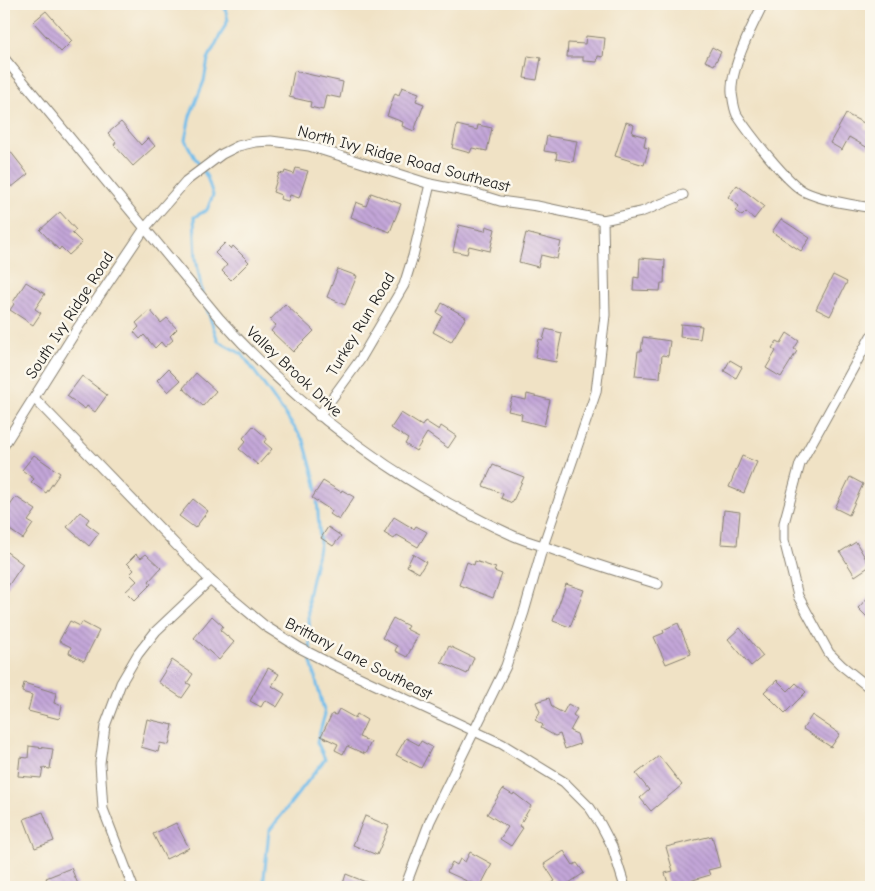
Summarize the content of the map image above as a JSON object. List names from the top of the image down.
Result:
{
  "streets": {
    "street": [
      "North Ivy Ridge Road Southeast",
      "South Ivy Ridge Road",
      "Turkey Run Road",
      "Valley Brook Drive",
      "Brittany Lane Southeast"
    ]
  },
  "crossings": [
    ["North Ivy Ridge Road Southeast", "South Ivy Ridge Road"],
    ["North Ivy Ridge Road Southeast", "Turkey Run Road"],
    ["North Ivy Ridge Road Southeast", "Valley Brook Drive"],
    ["South Ivy Ridge Road", "Valley Brook Drive"],
    ["South Ivy Ridge Road", "Brittany Lane Southeast"],
    ["Turkey Run Road", "Valley Brook Drive"]
  ]
}
